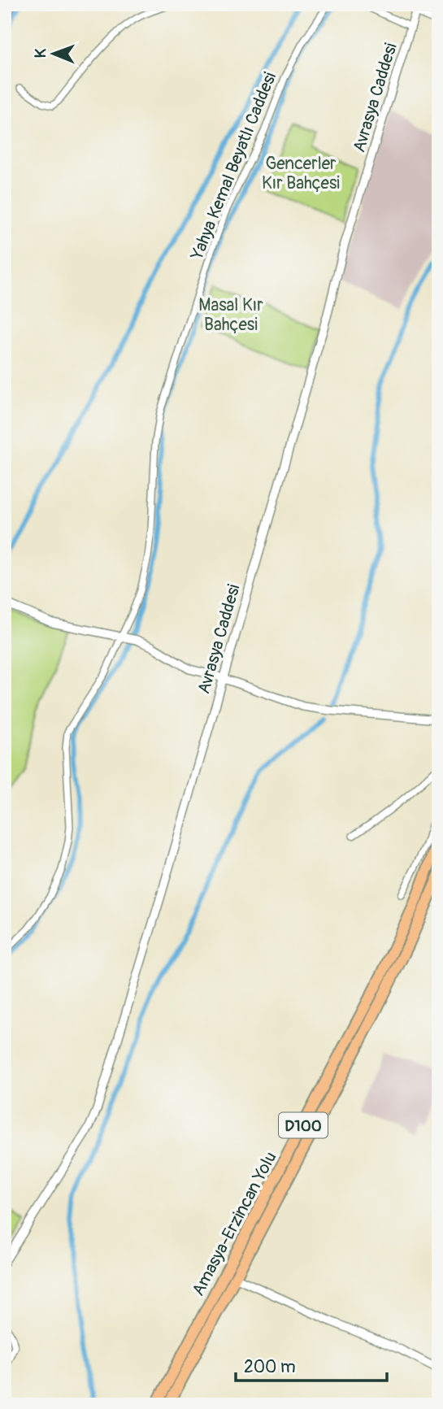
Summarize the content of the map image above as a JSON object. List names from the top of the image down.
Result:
{
  "streets": {
    "highway": ["D100", "Amasya-Erzincan Yolu"],
    "street": ["Avrasya Caddesi", "Yahya Kemal Beyatlı Caddesi"]
  },
  "parks": ["Gencerler Kır Bahçesi", "Masal Kır Bahçesi"],
  "scale_bar": "200 m",
  "north": "left"
}
